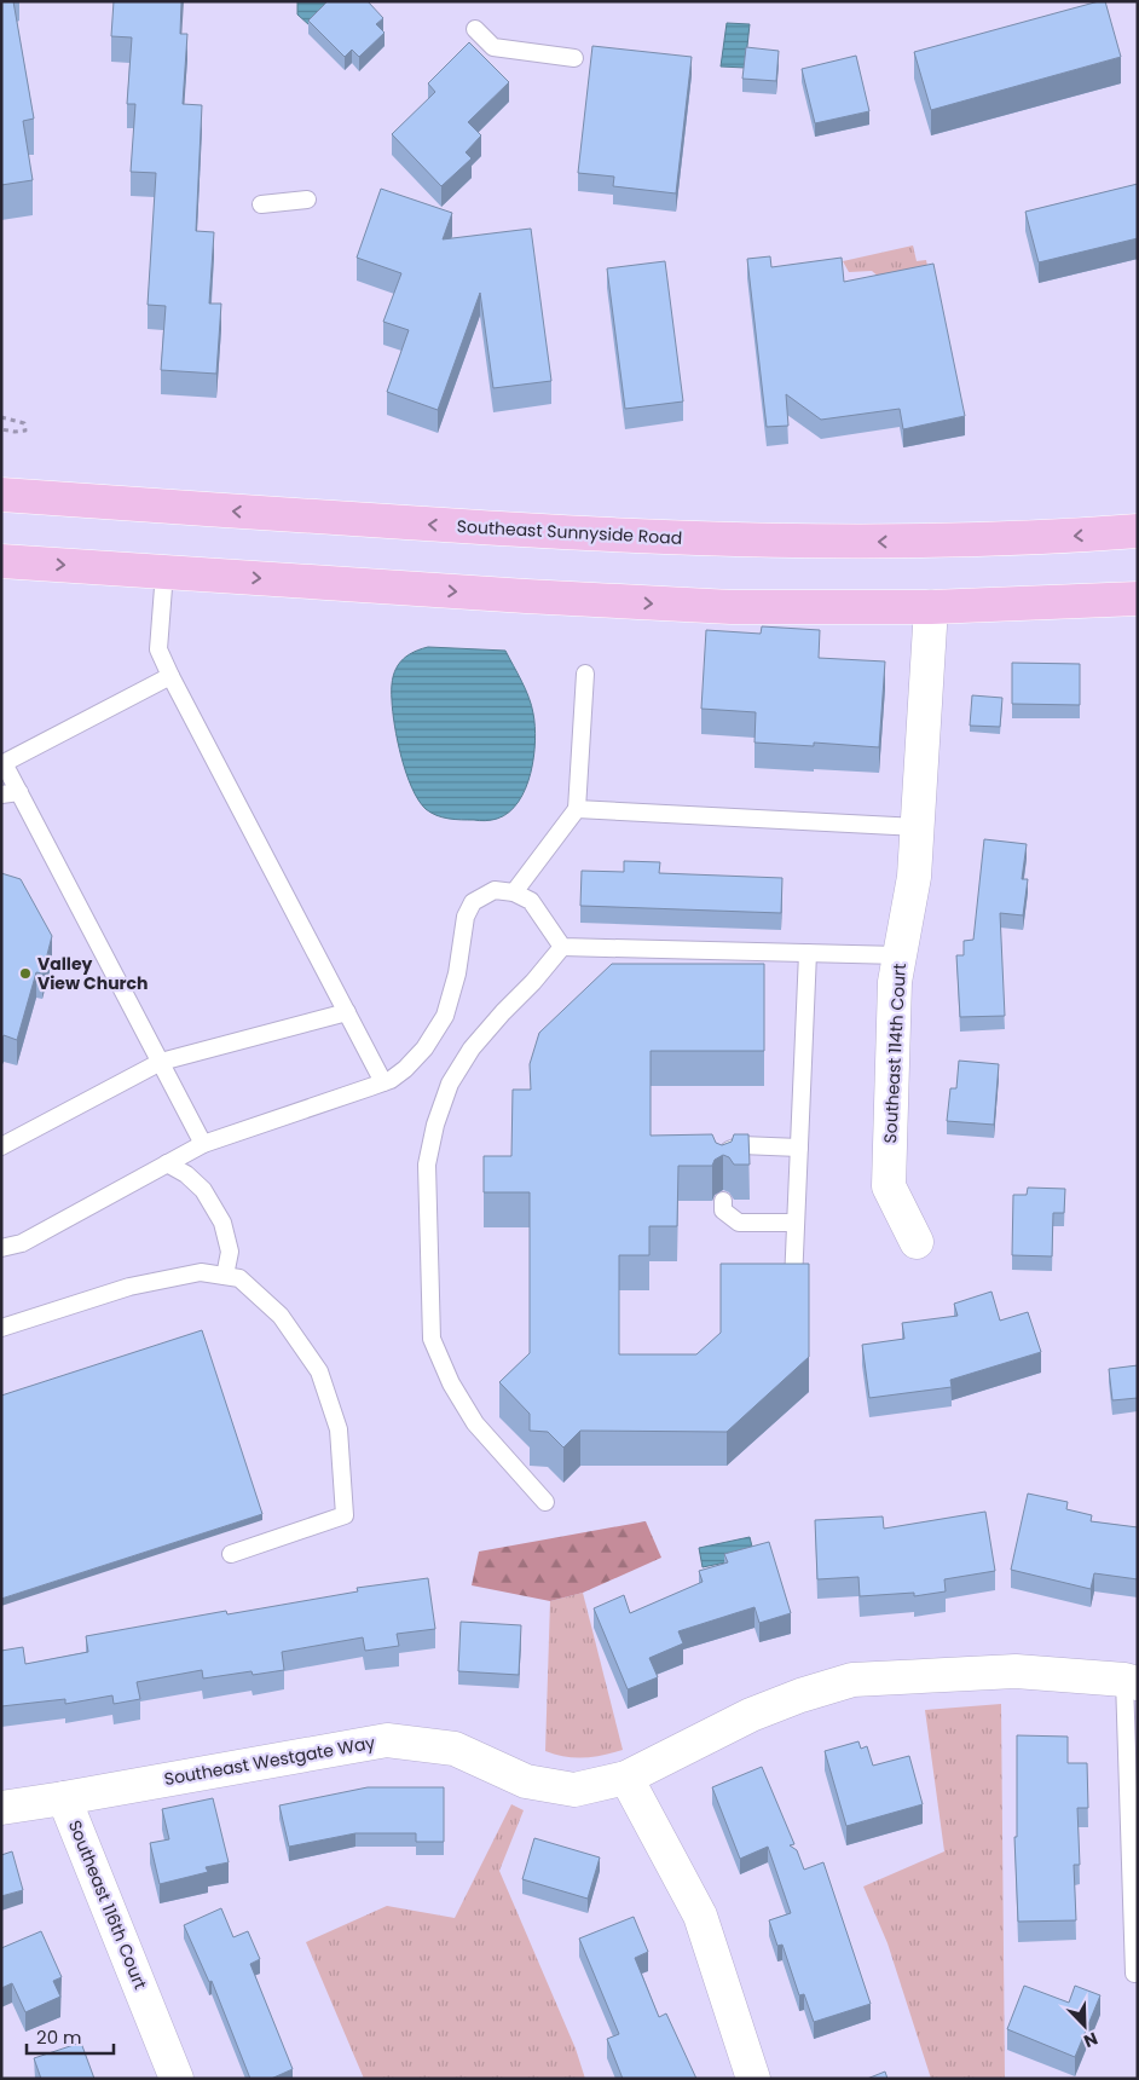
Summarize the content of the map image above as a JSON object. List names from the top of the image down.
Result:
{
  "streets": {
    "main road": ["Southeast Sunnyside Road"],
    "street": ["Southeast 114th Court", "Southeast Westgate Way", "Southeast 116th Court"]
  },
  "crossings": [
    ["Southeast Westgate Way", "Southeast 116th Court"]
  ],
  "places": ["Valley View Church"],
  "scale_bar": "20 m",
  "north": "bottom right"
}
